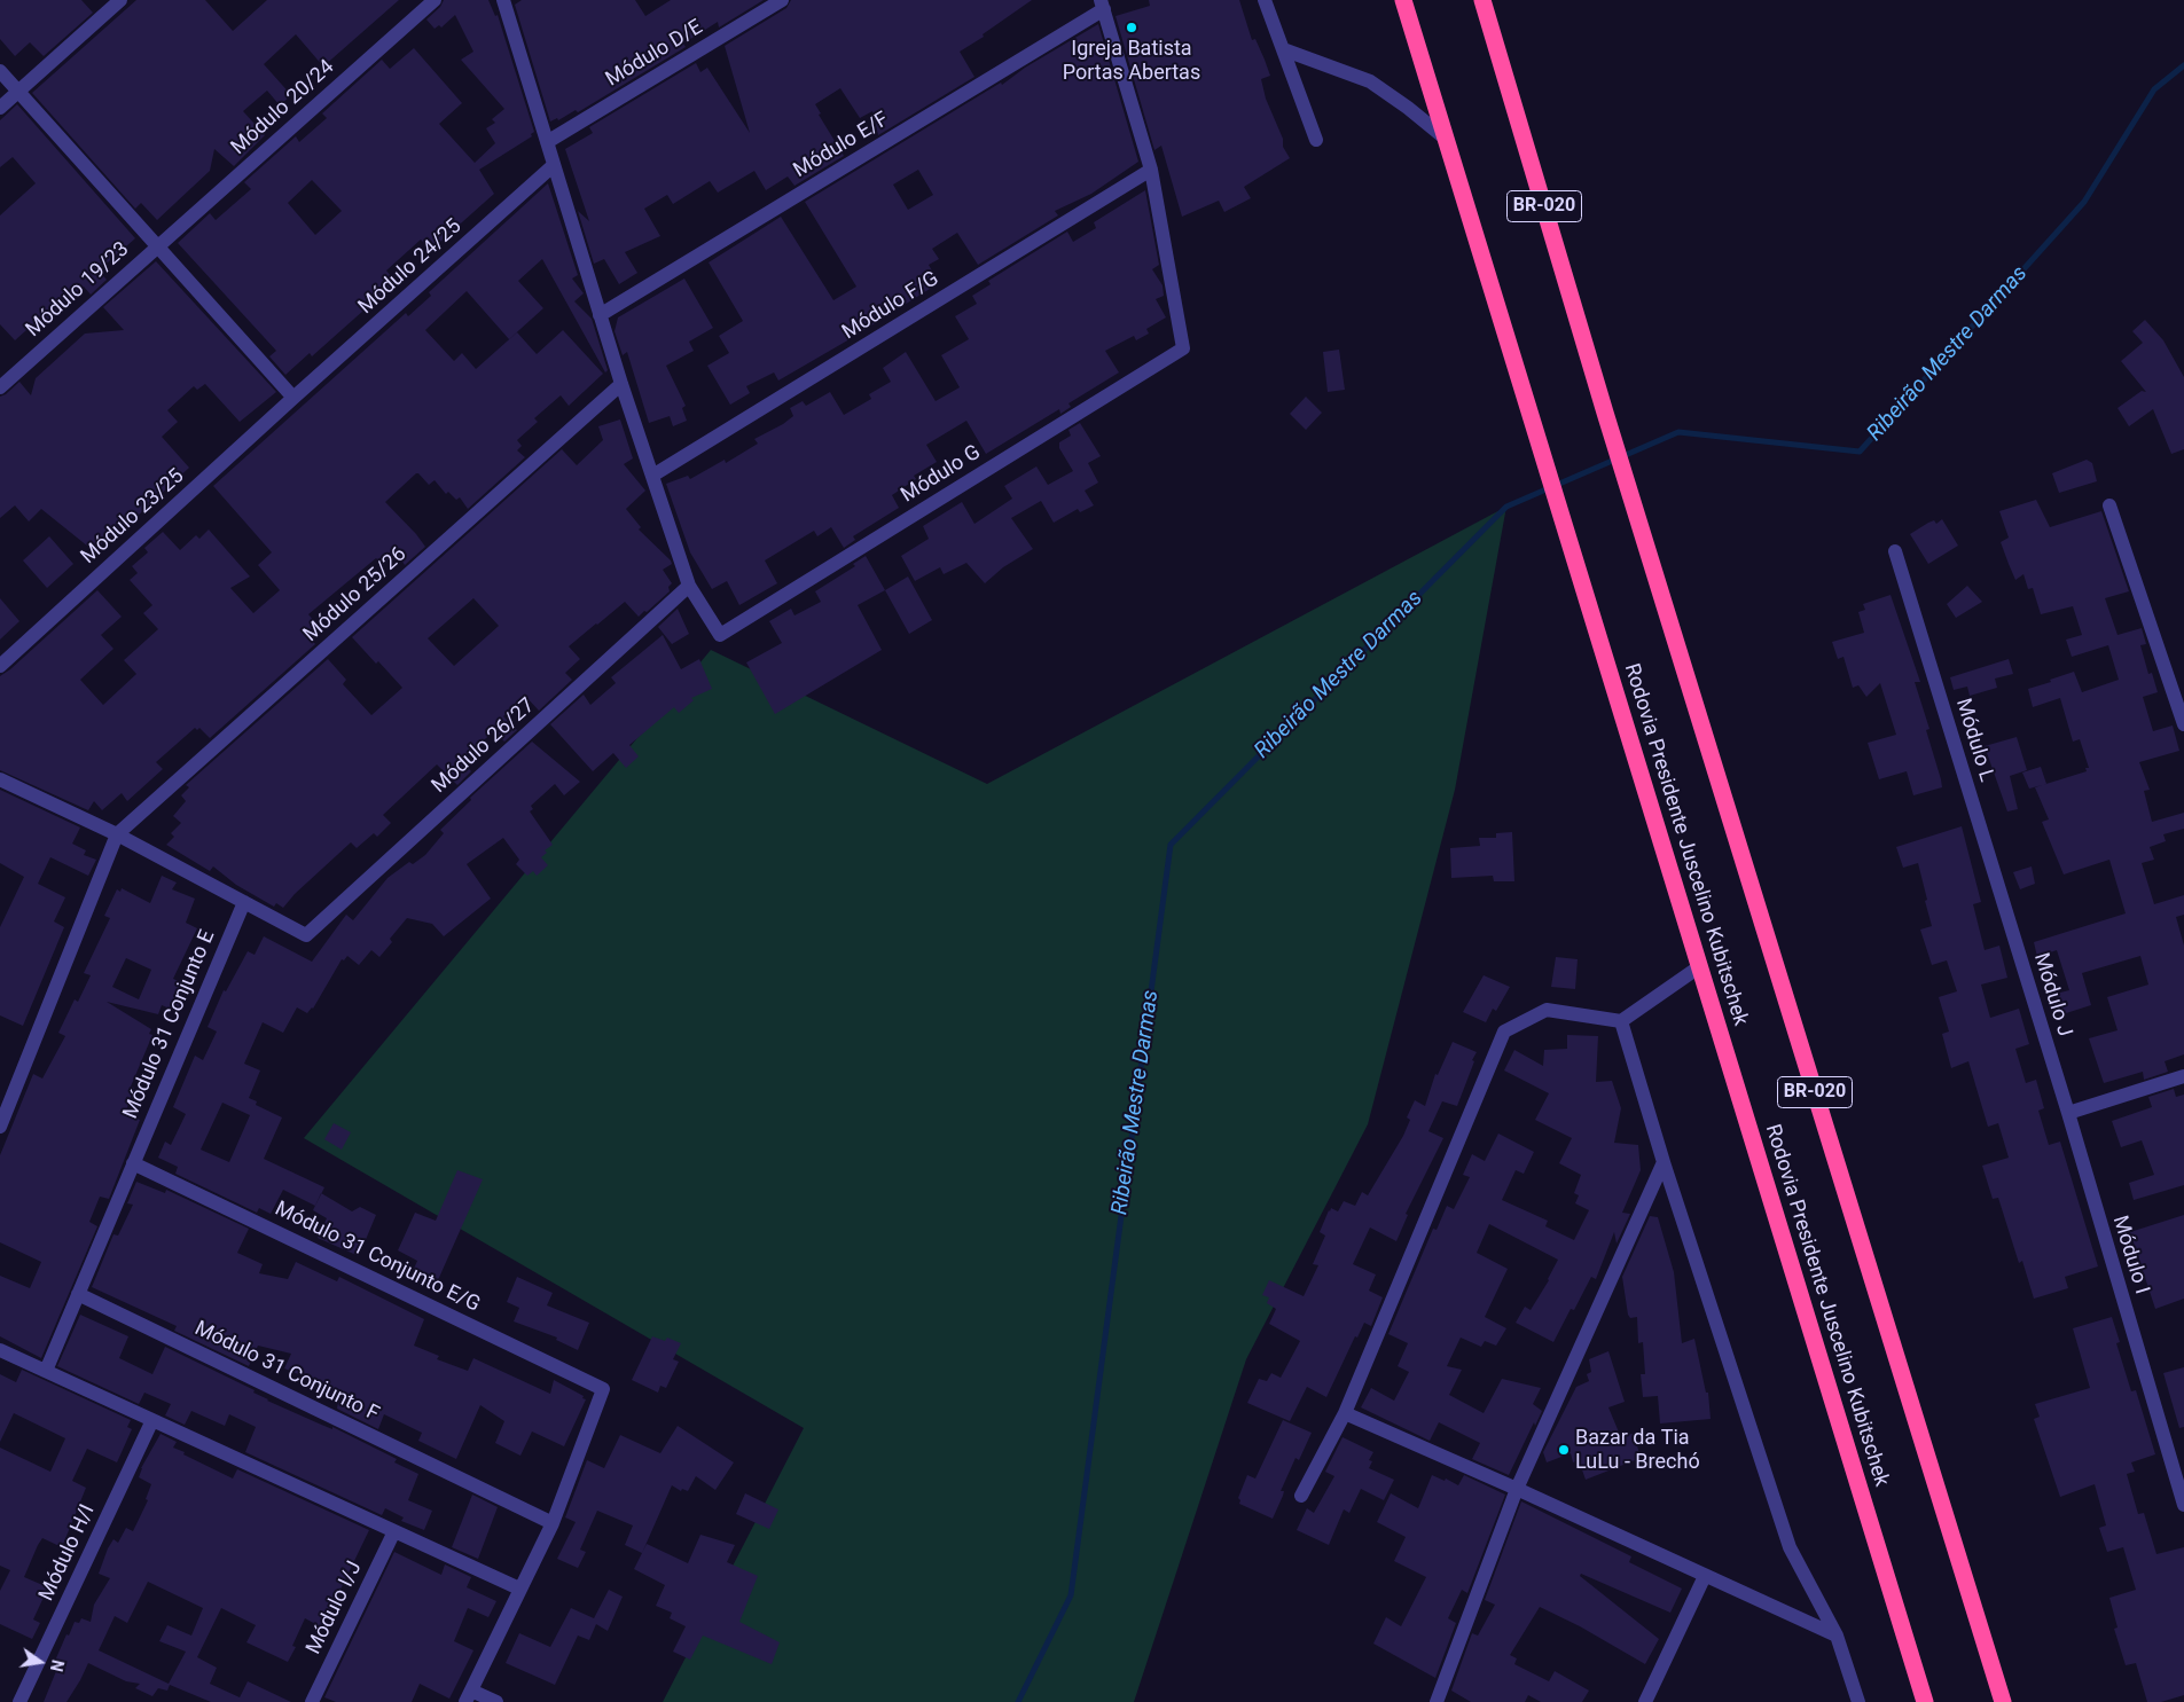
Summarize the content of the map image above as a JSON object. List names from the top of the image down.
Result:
{
  "streets": {
    "highway": ["BR-020", "Rodovia Presidente Juscelino Kubitschek"],
    "street": [
      "Módulo D/E",
      "Módulo 20/24",
      "Módulo E/F",
      "Módulo 24/25",
      "Módulo 19/23",
      "Módulo F/G",
      "Módulo G",
      "Módulo 23/25",
      "Módulo 25/26",
      "Módulo L",
      "Módulo 26/27",
      "Módulo J",
      "Módulo 31 Conjunto E",
      "Módulo I",
      "Módulo 31 Conjunto E/G",
      "Módulo 31 Conjunto F",
      "Módulo H/I",
      "Módulo I/J"
    ]
  },
  "crossings": [
    ["Módulo 20/24", "Módulo 19/23"],
    ["Módulo 24/25", "Módulo 23/25"],
    ["Módulo F/G", "Módulo G"],
    ["Módulo G", "Módulo 26/27"],
    ["Módulo L", "Módulo J"],
    ["Módulo 26/27", "Módulo 31 Conjunto E"],
    ["Módulo J", "Módulo I"],
    ["Módulo 31 Conjunto E", "Módulo 31 Conjunto E/G"],
    ["Módulo 31 Conjunto E", "Módulo 31 Conjunto F"],
    ["Módulo 31 Conjunto E/G", "Módulo 31 Conjunto F"]
  ],
  "water": ["Ribeirão Mestre Darmas"],
  "places": ["Igreja Batista Portas Abertas", "Bazar da Tia LuLu - Brechó"],
  "north": "right"
}
